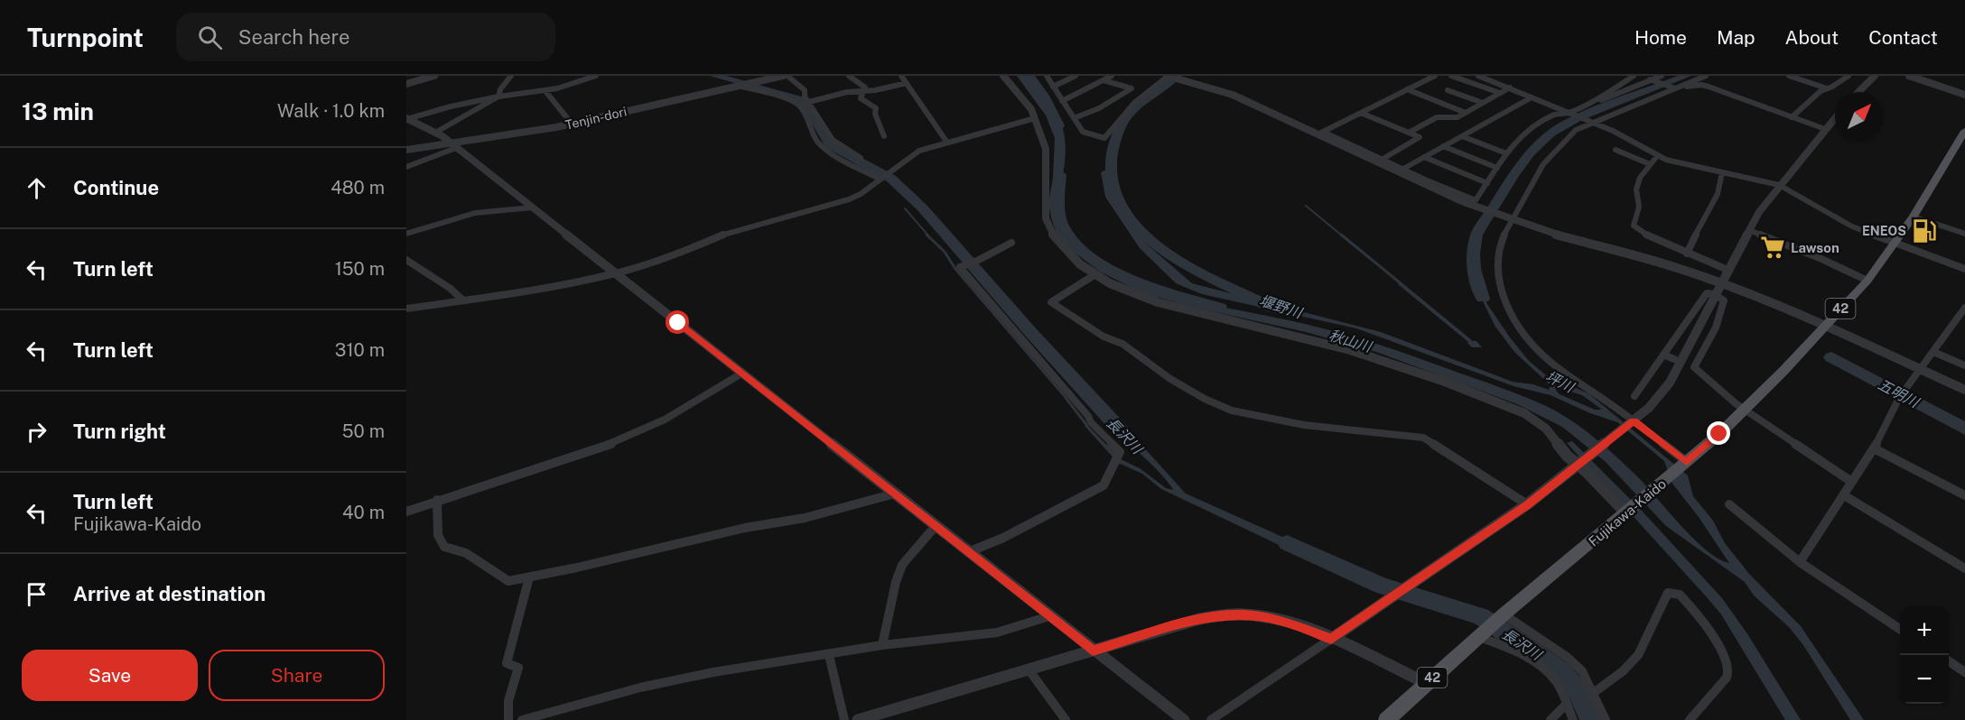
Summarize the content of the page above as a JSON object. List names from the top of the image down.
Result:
{
  "streets": {
    "main road": ["42", "Fujikawa-Kaido"],
    "street": ["Tenjin-dori"]
  },
  "water": [
    "堰野川",
    "秋山川",
    "坪川",
    "五明川",
    "長沢川"
  ],
  "places": {
    "fuel station": ["ENEOS"],
    "supermarket": ["Lawson"]
  },
  "north": "top right",
  "page": {
    "header": "Turnpoint",
    "search": "Search here",
    "nav": [
      "Home",
      "Map",
      "About",
      "Contact"
    ],
    "heading": ["13 min", "Walk · 1.0 km"],
    "list": [
      ["Continue", "480 m"],
      ["Turn left", "150 m"],
      ["Turn left", "310 m"],
      ["Turn right", "50 m"],
      ["Turn left", "Fujikawa-Kaido", "40 m"],
      "Arrive at destination"
    ],
    "map_buttons": ["+", "−"],
    "buttons": ["Save", "Share"]
  }
}
